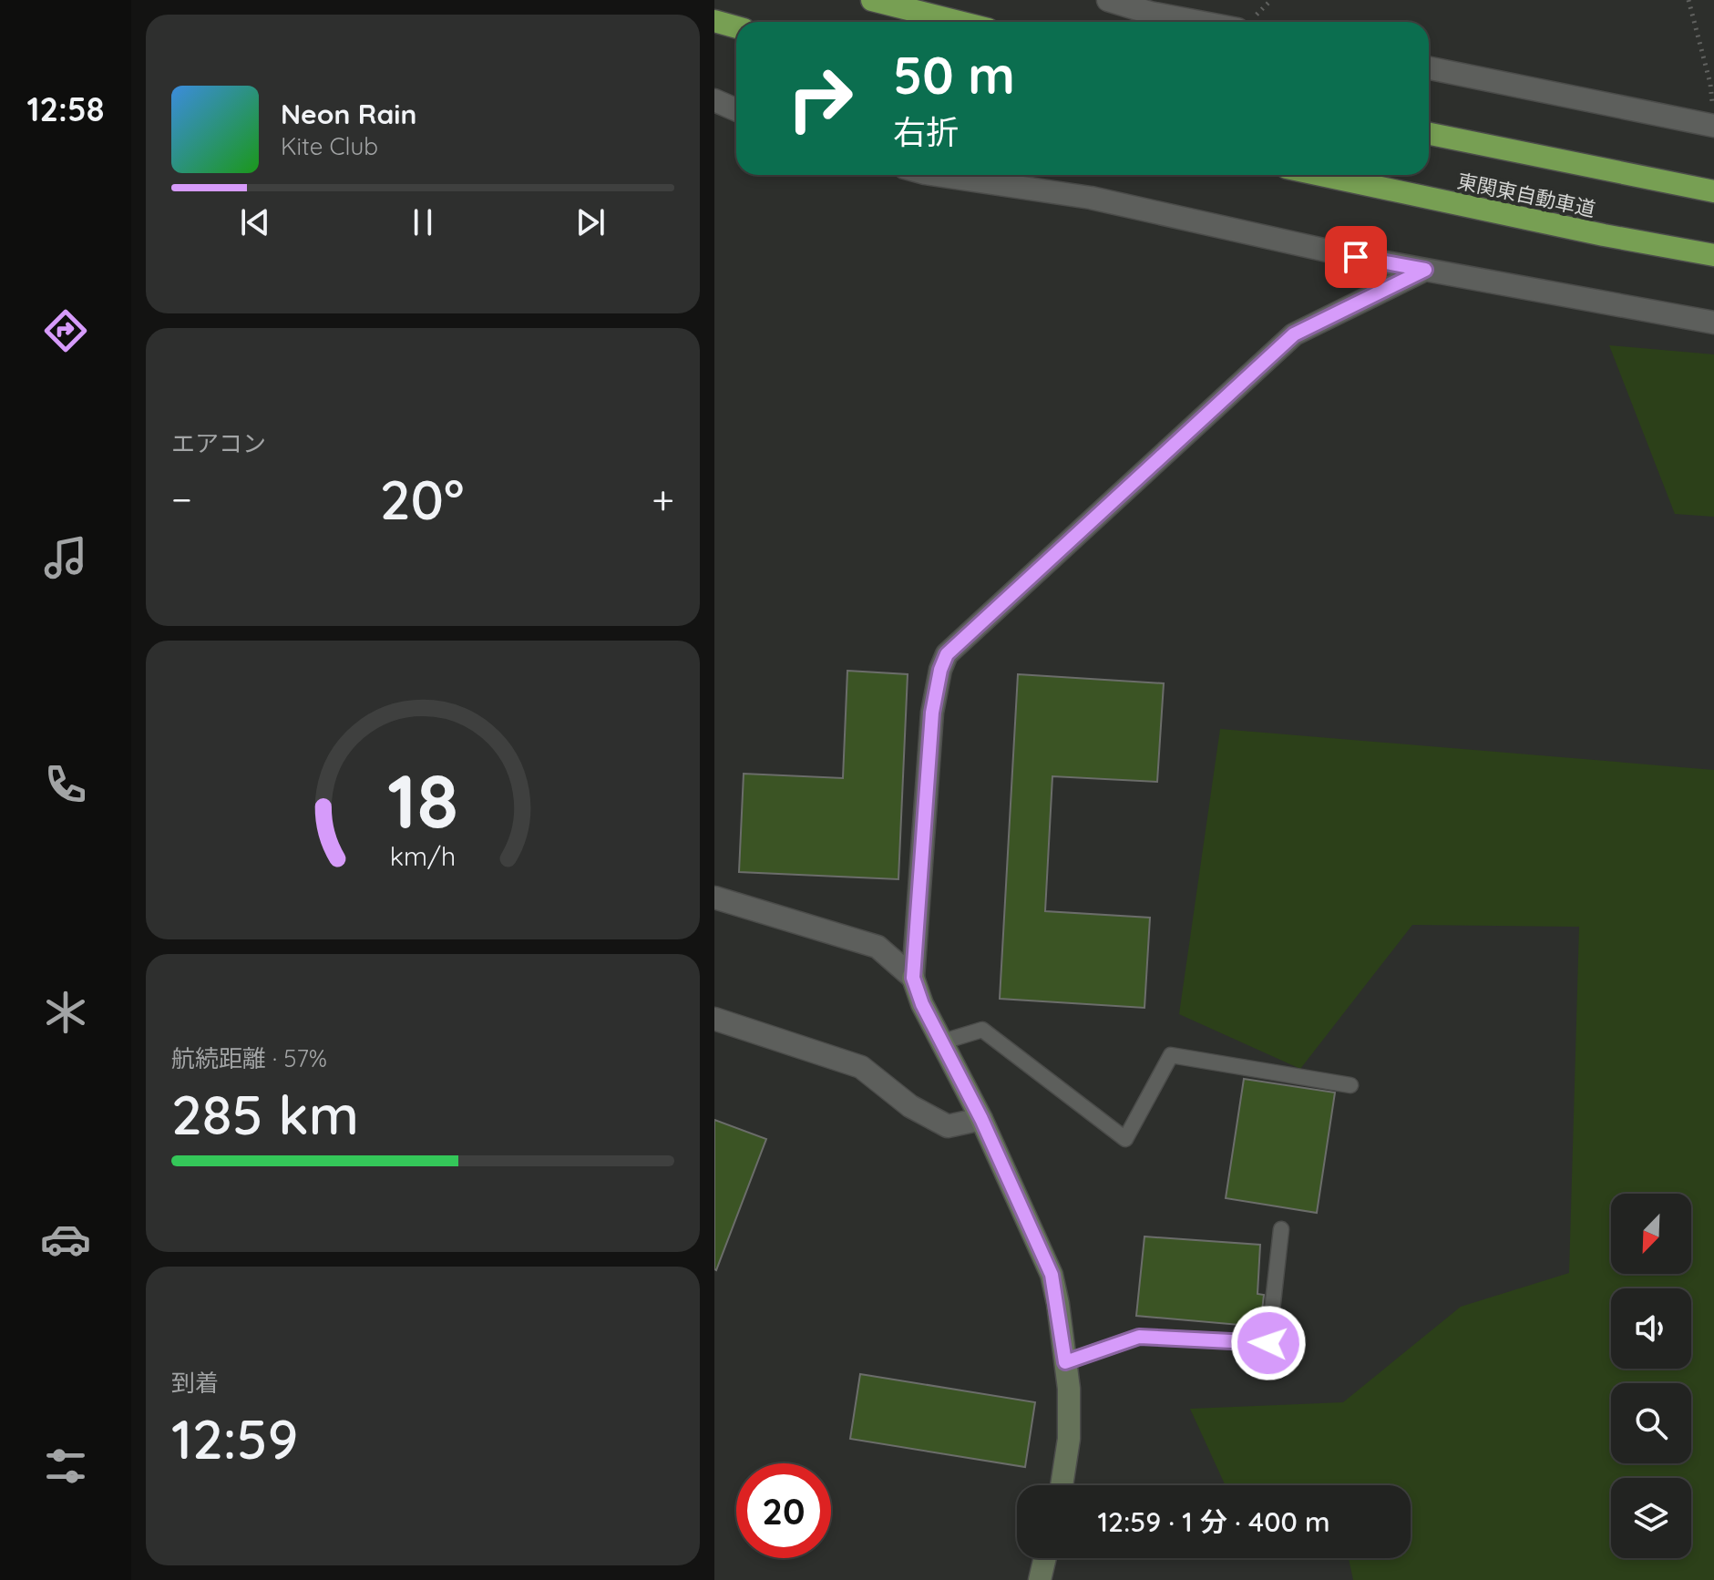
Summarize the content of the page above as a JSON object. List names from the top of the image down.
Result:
{
  "streets": {
    "highway": ["東関東自動車道"]
  },
  "north": "bottom left",
  "page": {
    "tabs": "12:58",
    "turn": ["50 m", "右折"],
    "song": ["Neon Rain", "Kite Club"],
    "tile": [
      "エアコン",
      ["航続距離 · 57%", "285 km"],
      ["到着", "12:59"]
    ],
    "heat": ["−", "20°", "+"],
    "limit": "20",
    "trip": "12:59 · 1 分 · 400 m",
    "gauge": ["18", "km/h"]
  }
}
